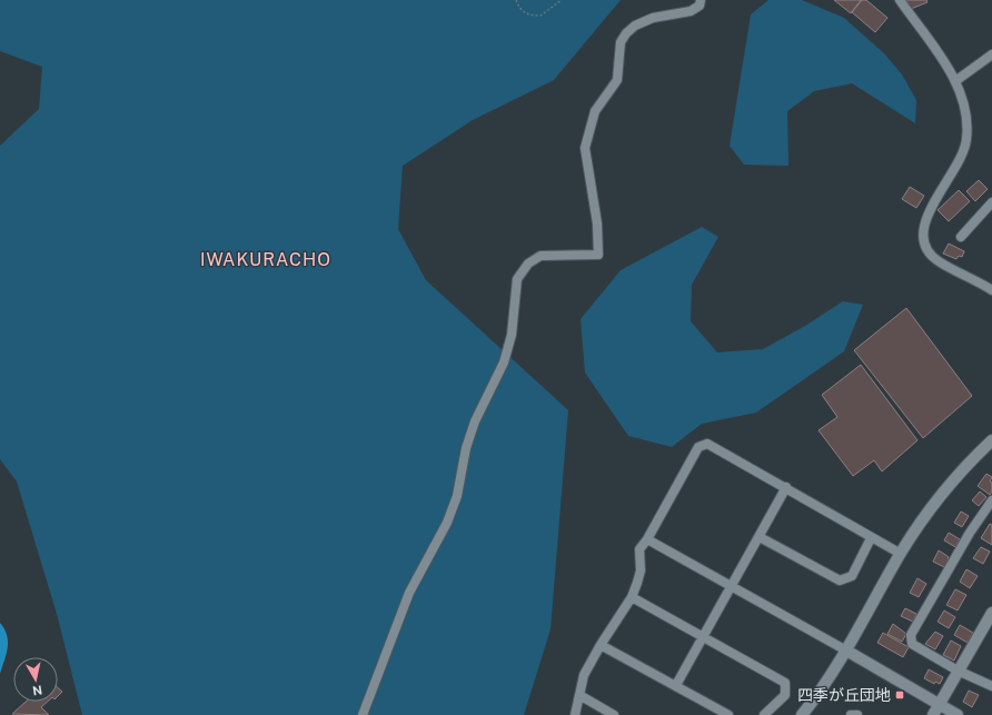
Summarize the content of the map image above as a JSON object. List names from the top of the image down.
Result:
{
  "districts": ["IWAKURACHO"],
  "places": {
    "transit": ["四季が丘団地"]
  },
  "north": "bottom"
}
